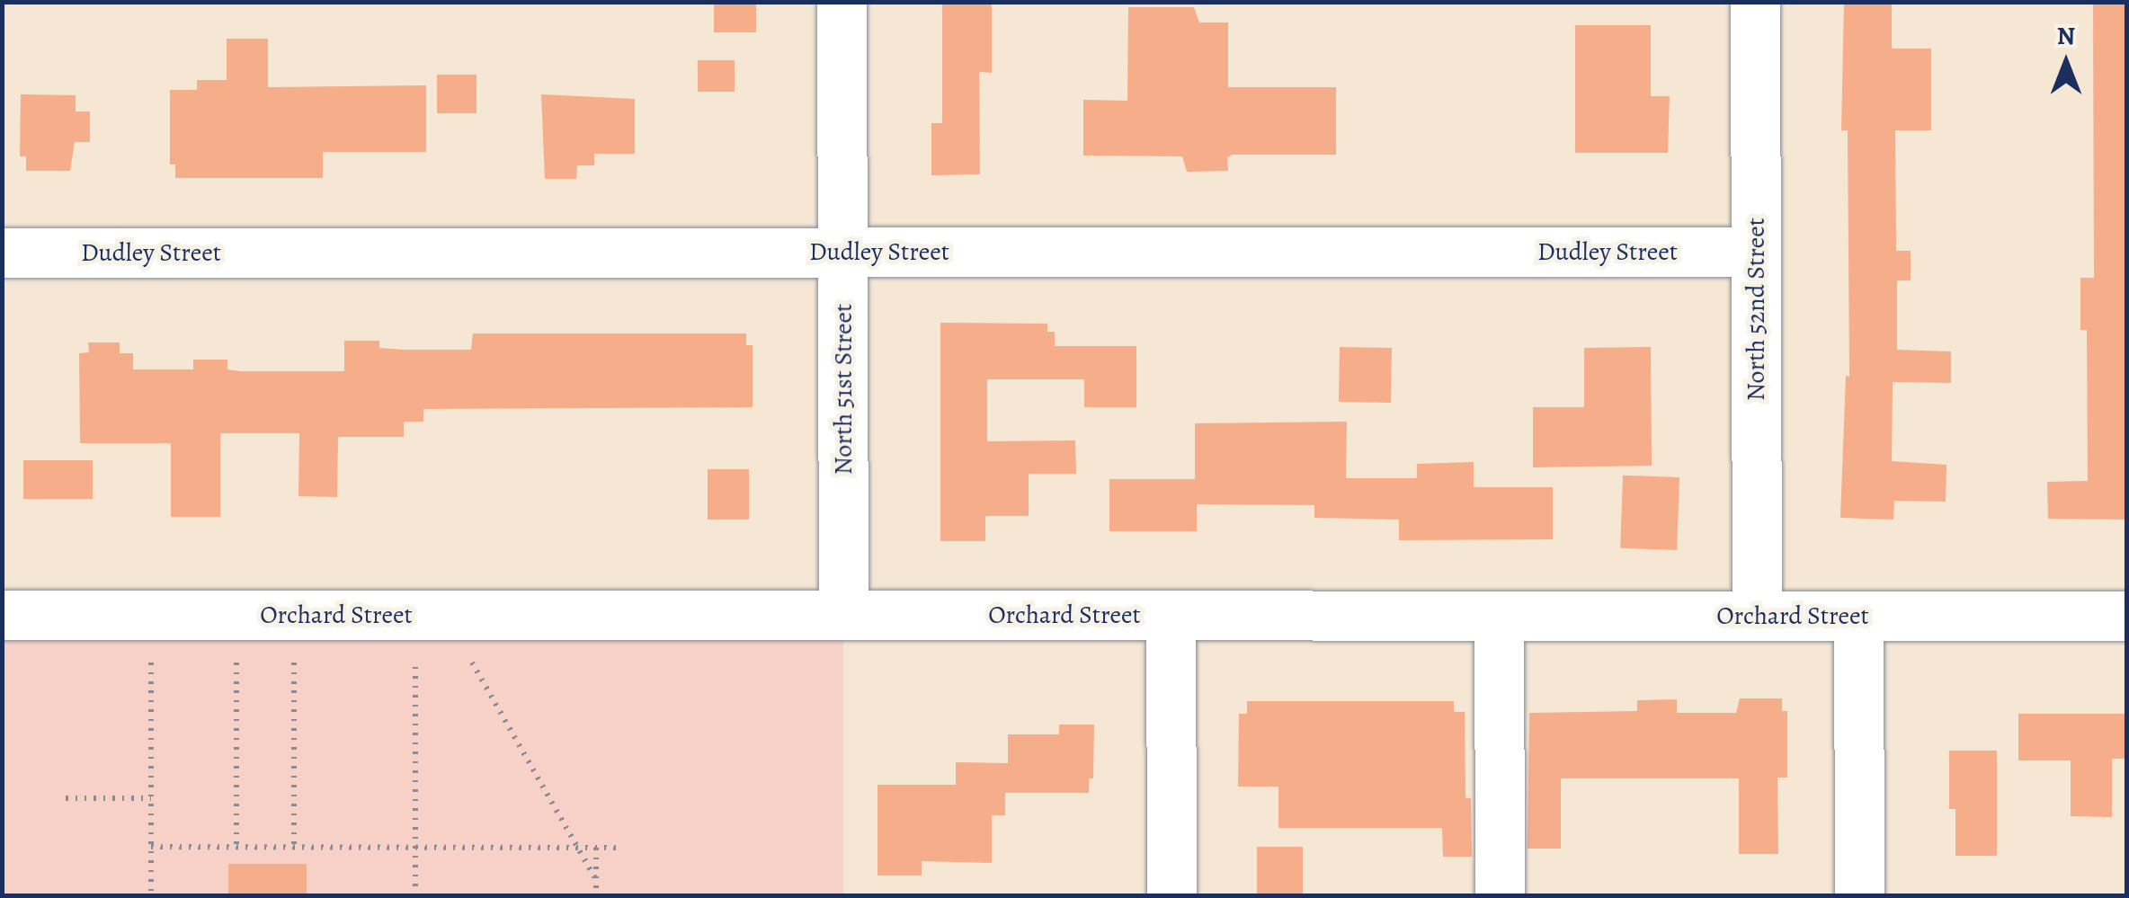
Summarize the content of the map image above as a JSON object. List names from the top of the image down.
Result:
{
  "streets": {
    "street": [
      "Dudley Street",
      "North 52nd Street",
      "North 51st Street",
      "Orchard Street"
    ]
  },
  "crossings": [
    ["Dudley Street", "North 52nd Street"],
    ["Dudley Street", "North 51st Street"],
    ["North 52nd Street", "Orchard Street"],
    ["North 51st Street", "Orchard Street"]
  ],
  "north": "top"
}
